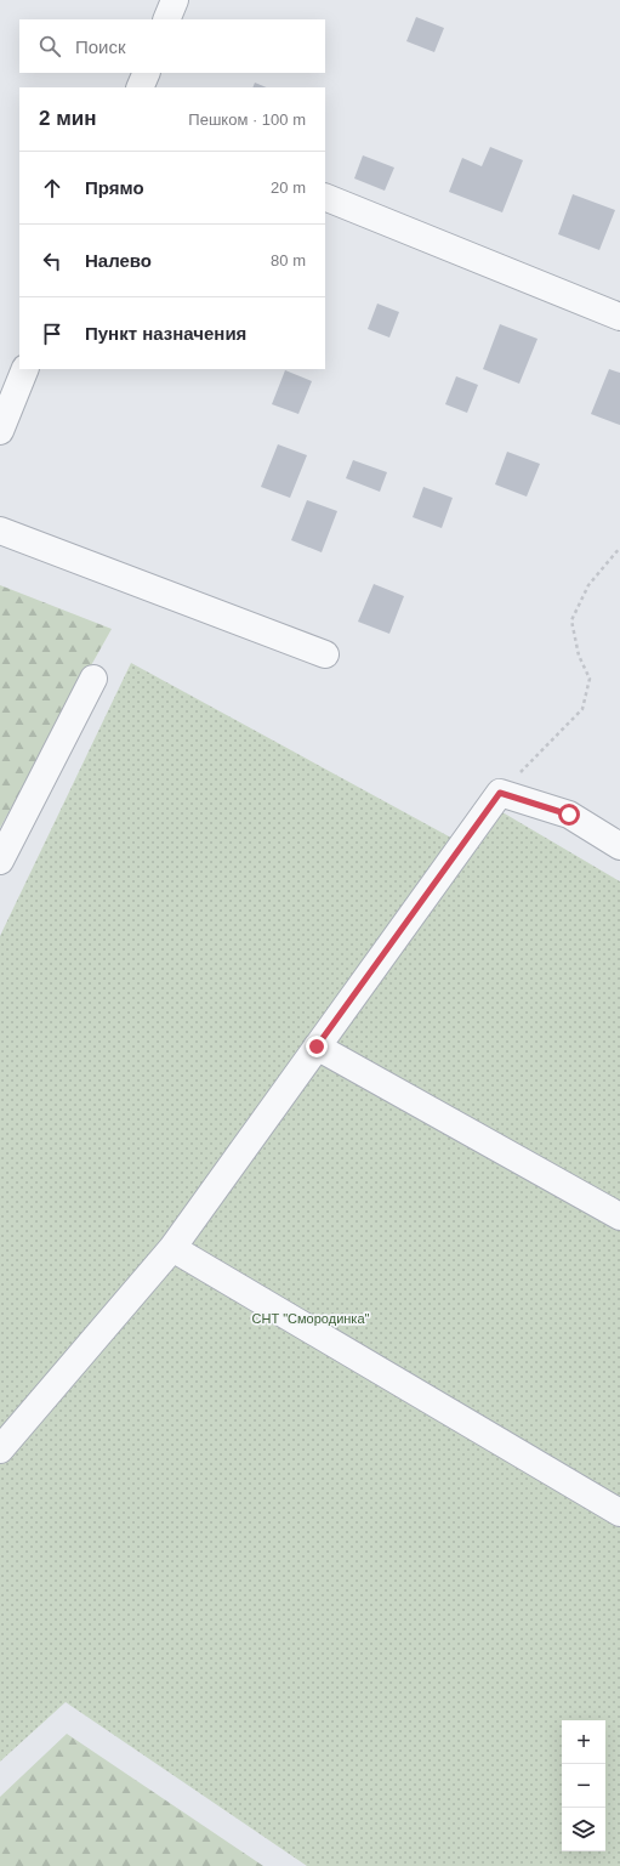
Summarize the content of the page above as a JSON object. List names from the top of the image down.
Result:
{
  "parks": ["СНТ \"Смородинка\""],
  "page": {
    "search": "Поиск",
    "heading": ["2 мин", "Пешком · 100 m"],
    "list": [
      ["Прямо", "20 m"],
      ["Налево", "80 m"],
      "Пункт назначения"
    ],
    "map_buttons": ["+", "−"]
  }
}
